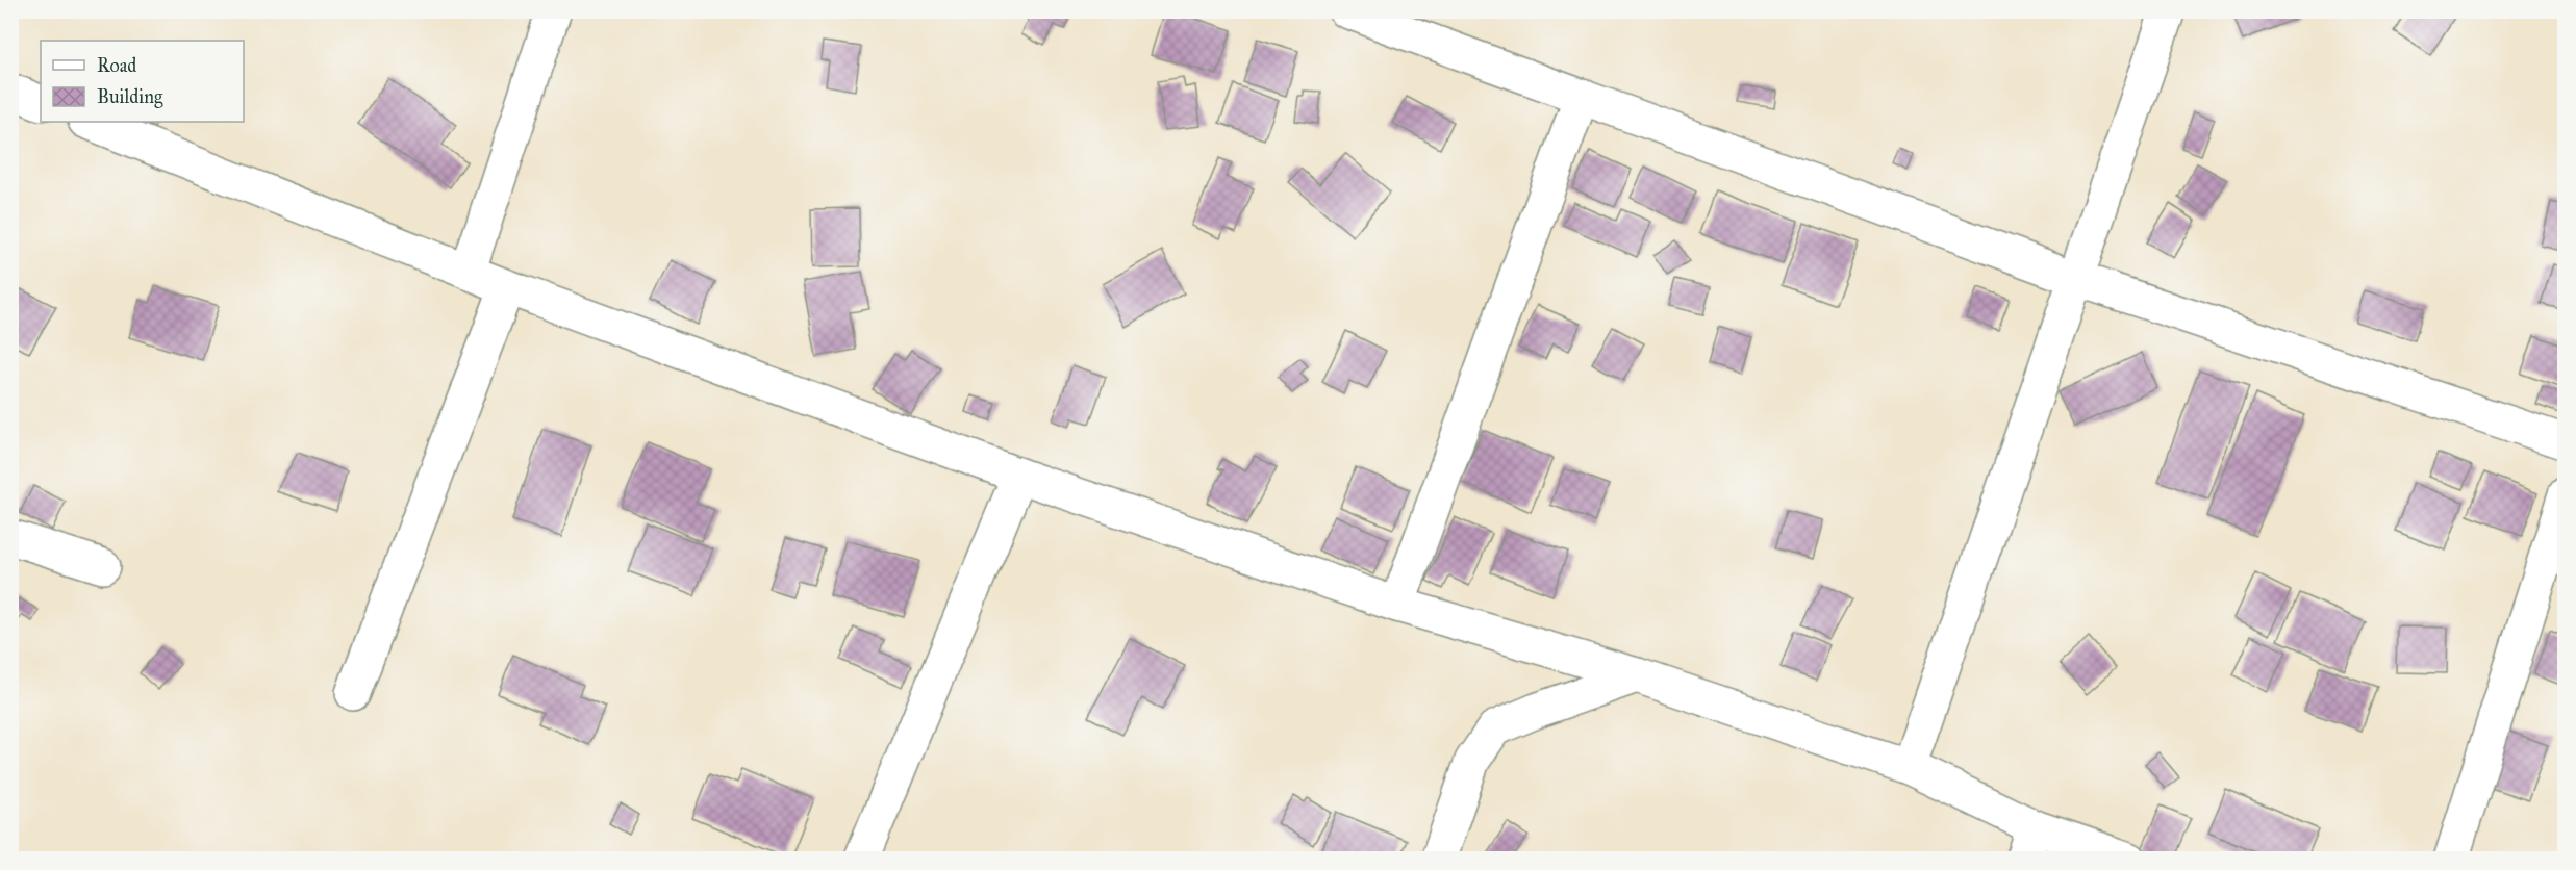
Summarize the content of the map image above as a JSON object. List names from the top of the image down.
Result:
{
  "legend": ["Road", "Building"]
}
